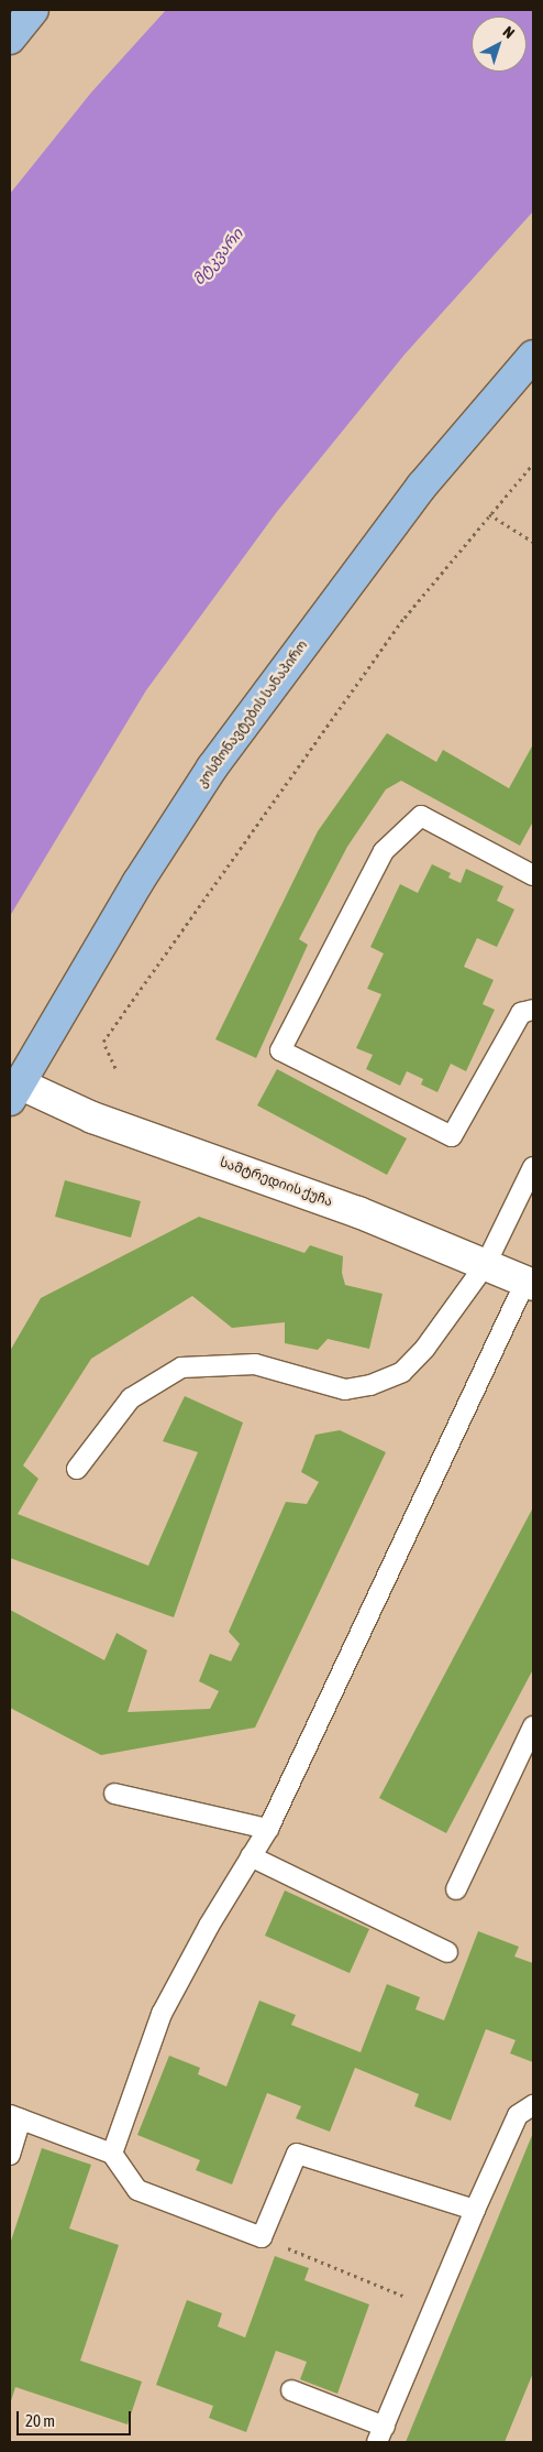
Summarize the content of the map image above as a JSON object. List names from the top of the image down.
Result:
{
  "streets": {
    "main road": ["კოსმონავტების სანაპირო"],
    "street": ["სამტრედიის ქუჩა"]
  },
  "crossings": [
    ["კოსმონავტების სანაპირო", "სამტრედიის ქუჩა"]
  ],
  "water": ["მტკვარი"],
  "scale_bar": "20 m",
  "north": "top right"
}
